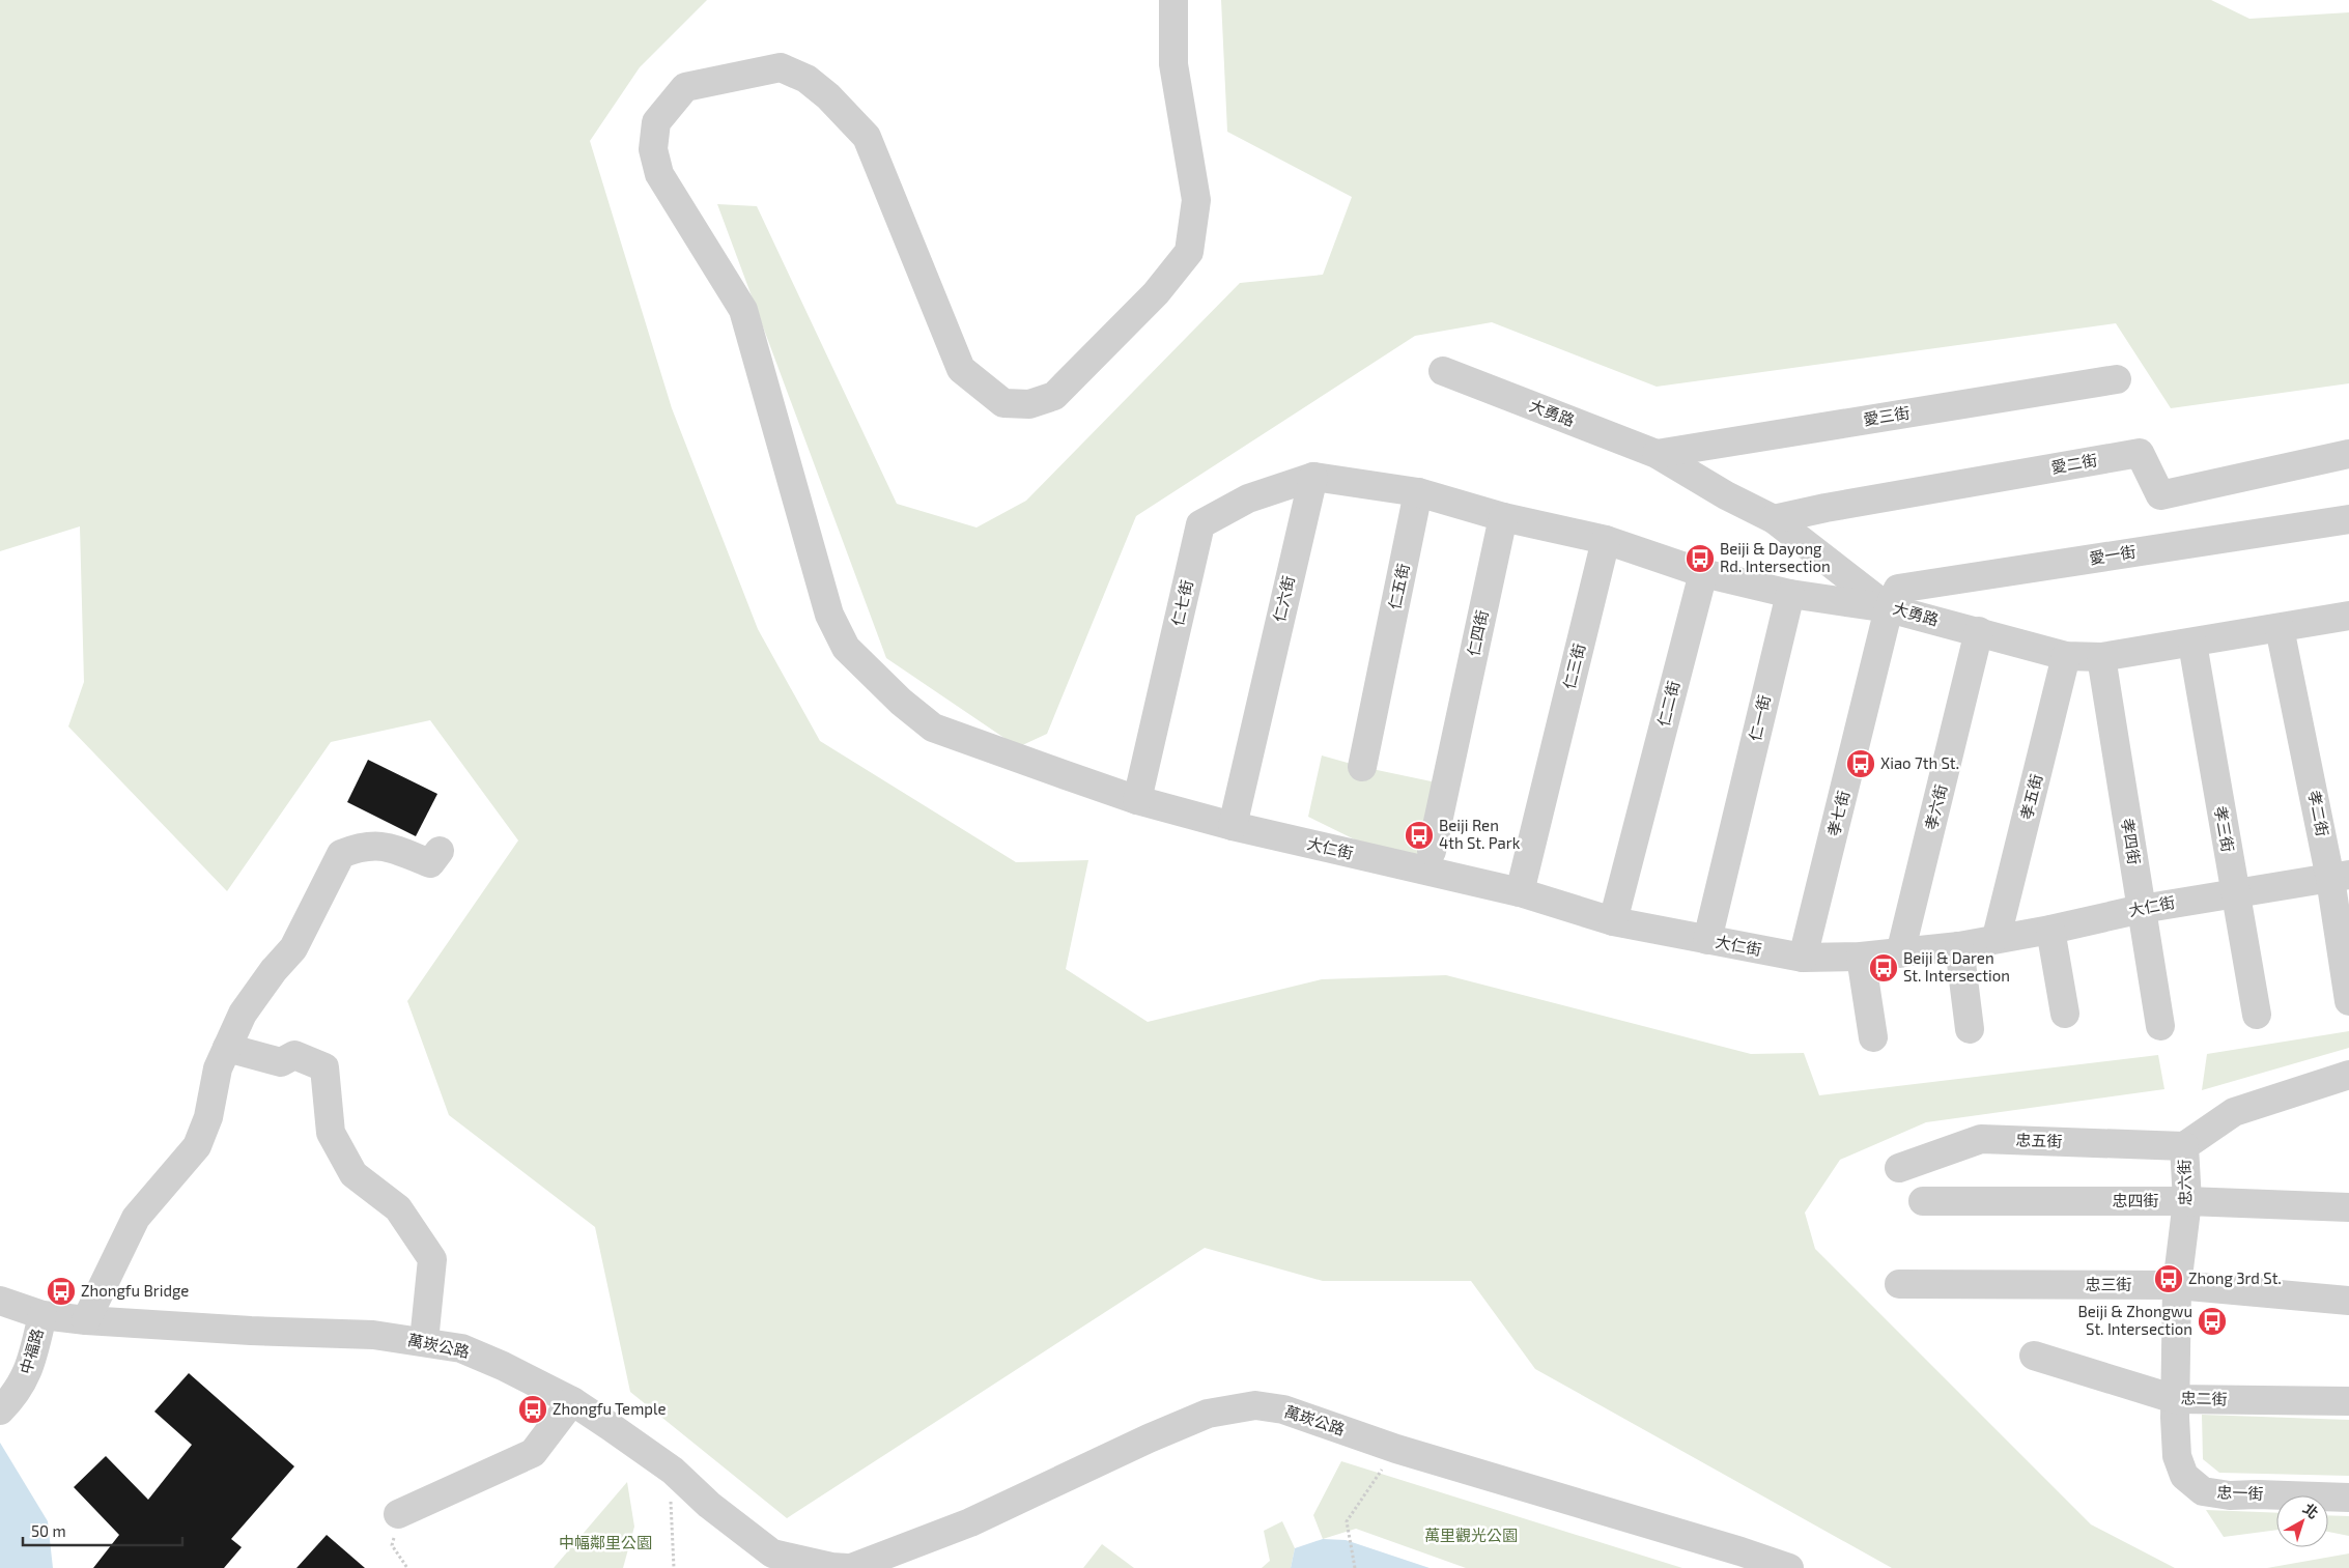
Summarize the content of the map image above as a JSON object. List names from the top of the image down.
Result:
{
  "streets": {
    "street": [
      "大勇路",
      "愛三街",
      "愛二街",
      "愛一街",
      "仁五街",
      "仁六街",
      "仁七街",
      "仁四街",
      "仁三街",
      "仁二街",
      "仁一街",
      "孝五街",
      "孝六街",
      "孝七街",
      "孝二街",
      "孝三街",
      "孝四街",
      "大仁街",
      "忠五街",
      "忠六街",
      "忠四街",
      "忠三街",
      "萬崁公路",
      "中福路",
      "忠二街",
      "忠一街"
    ]
  },
  "crossings": [
    ["大勇路", "愛三街"],
    ["大勇路", "愛二街"],
    ["大勇路", "愛一街"],
    ["大勇路", "孝五街"],
    ["大勇路", "孝六街"],
    ["大勇路", "孝七街"],
    ["大勇路", "孝二街"],
    ["大勇路", "孝三街"],
    ["大勇路", "孝四街"],
    ["愛一街", "孝七街"],
    ["仁六街", "仁七街"],
    ["仁六街", "大仁街"],
    ["仁七街", "大仁街"],
    ["仁三街", "大仁街"],
    ["仁二街", "大仁街"],
    ["仁一街", "大仁街"],
    ["孝五街", "大仁街"],
    ["孝六街", "大仁街"],
    ["孝七街", "大仁街"],
    ["孝二街", "大仁街"],
    ["孝三街", "大仁街"],
    ["孝四街", "大仁街"],
    ["忠五街", "忠六街"],
    ["忠六街", "忠四街"],
    ["忠六街", "忠三街"],
    ["忠六街", "忠二街"],
    ["忠六街", "忠一街"],
    ["萬崁公路", "中福路"],
    ["忠二街", "忠一街"]
  ],
  "parks": ["萬里觀光公園", "中幅鄰里公園"],
  "places": {
    "bus stop": [
      "Beiji & Dayong Rd. Intersection",
      "Xiao 7th St.",
      "Beiji Ren 4th St. Park",
      "Beiji & Daren St. Intersection",
      "Zhong 3rd St.",
      "Zhongfu Bridge",
      "Beiji & Zhongwu St. Intersection",
      "Zhongfu Temple"
    ]
  },
  "scale_bar": "50 m",
  "north": "top right"
}
